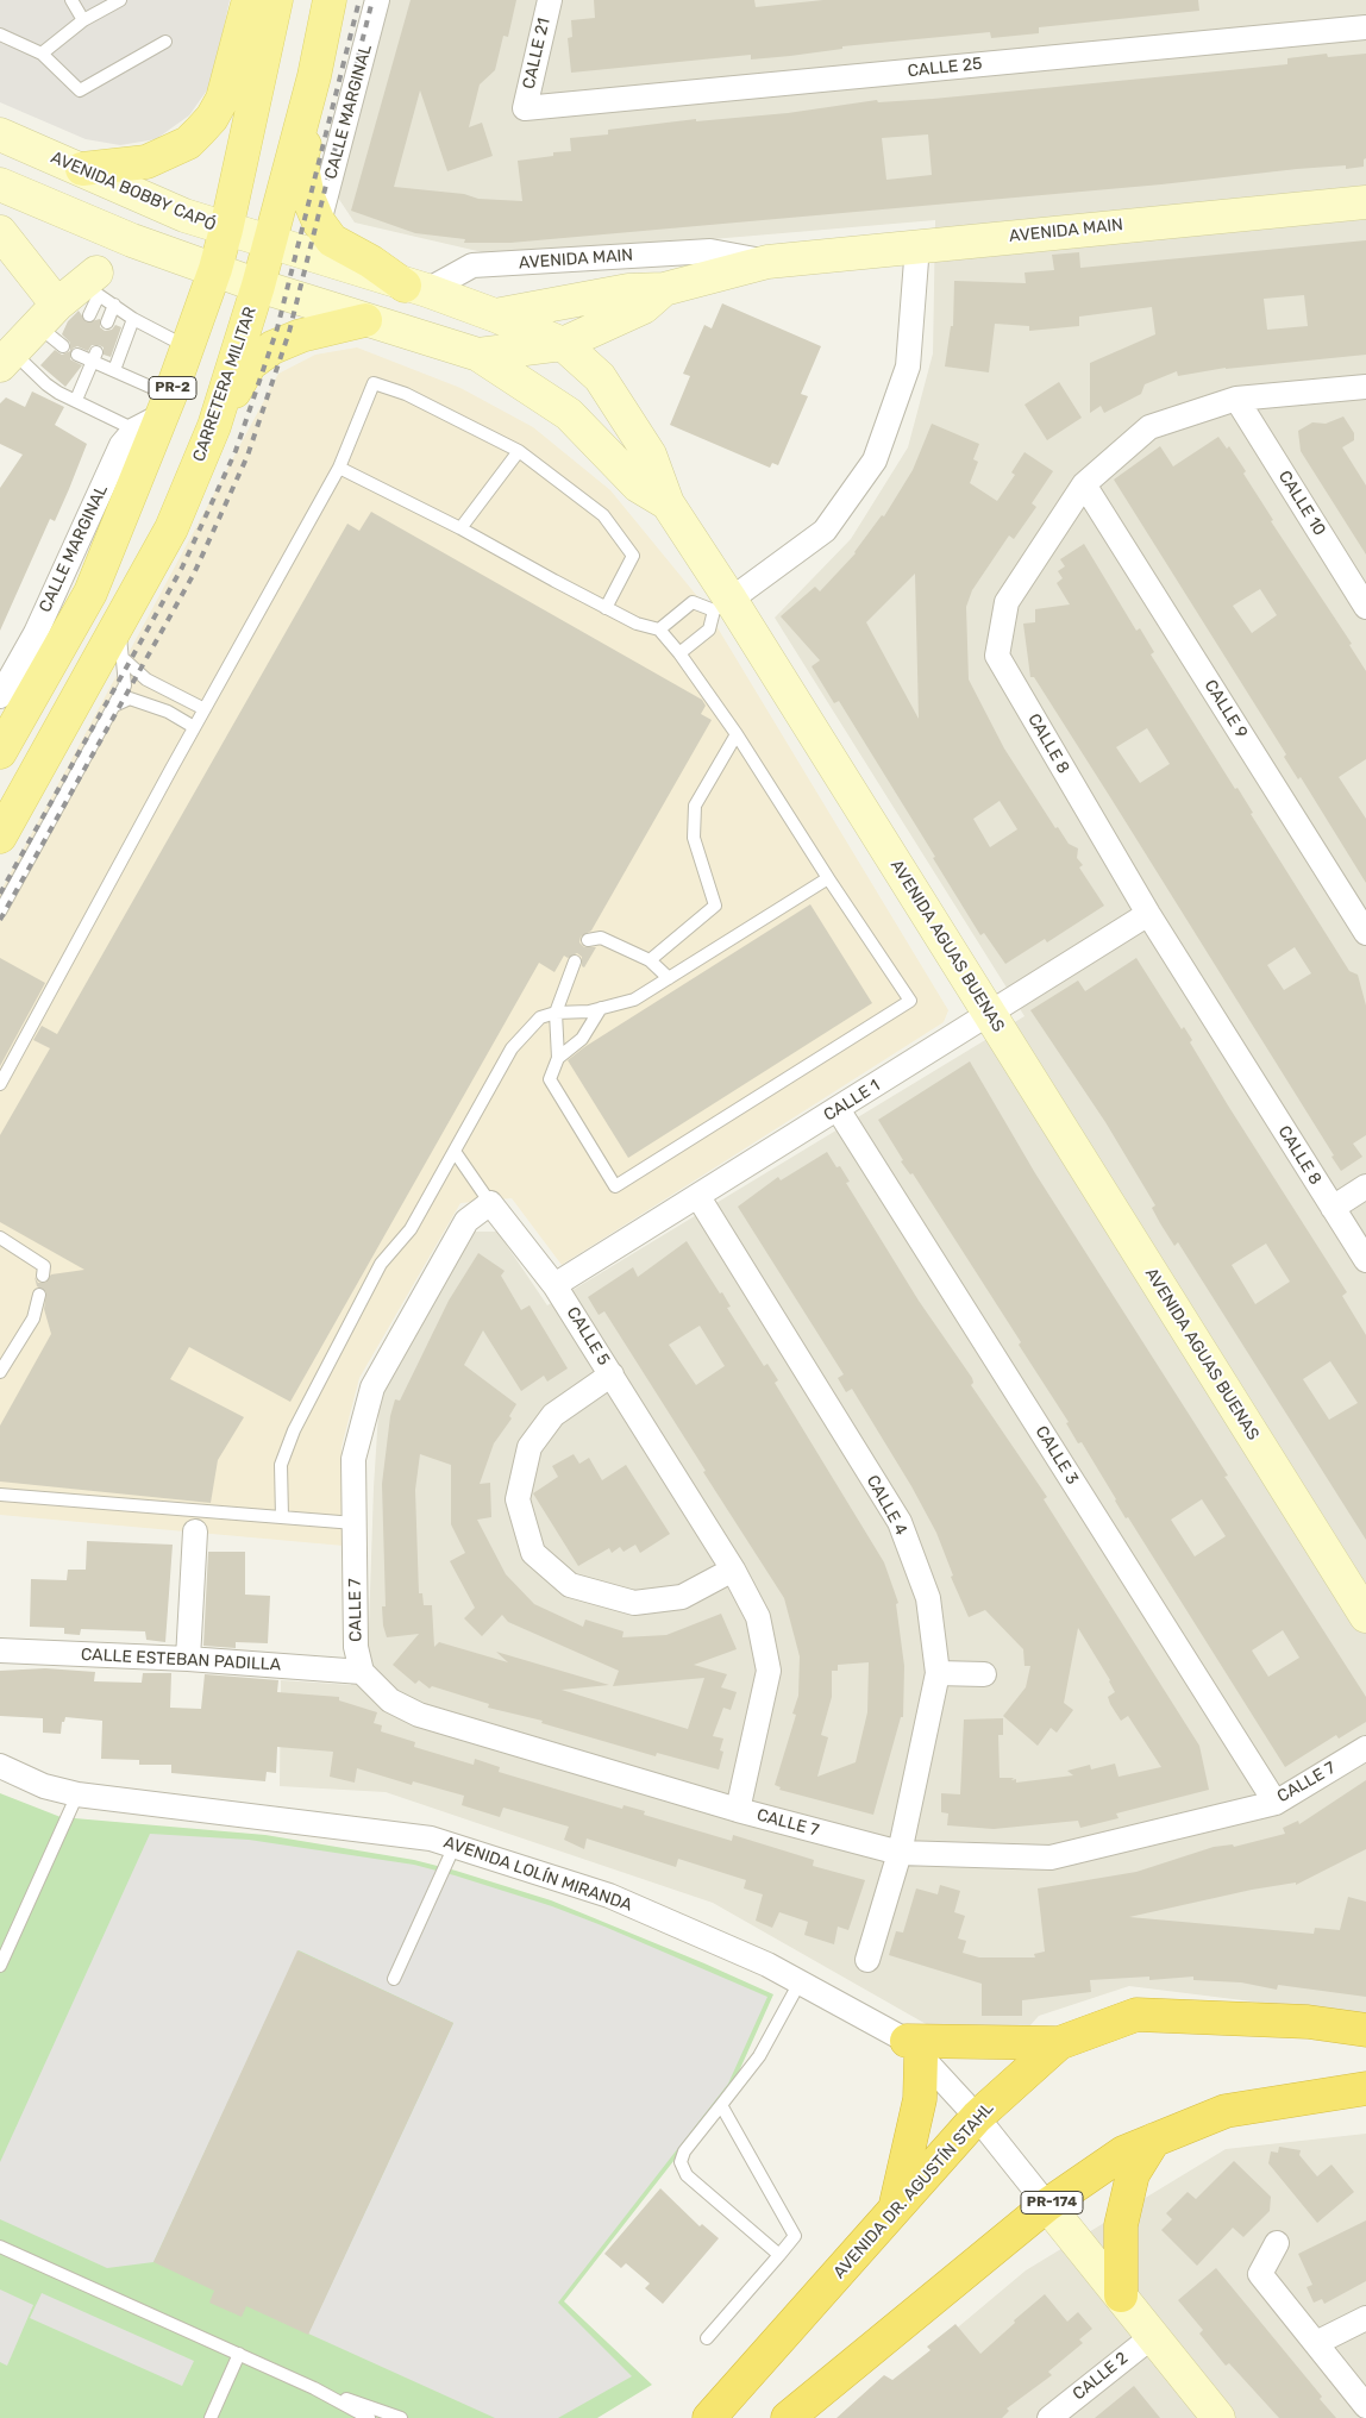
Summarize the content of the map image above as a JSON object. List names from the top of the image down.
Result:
{
  "streets": {
    "highway": ["AVENIDA DR. AGUSTÍN STAHL", "PR-174"],
    "main road": ["CARRETERA MILITAR", "PR-2"],
    "street": [
      "CALLE 21",
      "CALLE 25",
      "CALLE MARGINAL",
      "AVENIDA BOBBY CAPÓ",
      "AVENIDA MAIN",
      "CALLE 10",
      "CALLE 9",
      "CALLE 8",
      "AVENIDA AGUAS BUENAS",
      "CALLE 1",
      "CALLE 5",
      "CALLE 3",
      "CALLE 4",
      "CALLE 7",
      "CALLE ESTEBAN PADILLA",
      "AVENIDA LOLÍN MIRANDA",
      "CALLE 2"
    ]
  },
  "crossings": [
    ["CALLE 21", "CALLE 25"],
    ["CALLE MARGINAL", "PR-2"],
    ["AVENIDA BOBBY CAPÓ", "AVENIDA MAIN"],
    ["AVENIDA BOBBY CAPÓ", "CARRETERA MILITAR"],
    ["AVENIDA BOBBY CAPÓ", "PR-2"],
    ["AVENIDA BOBBY CAPÓ", "AVENIDA AGUAS BUENAS"],
    ["AVENIDA MAIN", "AVENIDA AGUAS BUENAS"],
    ["CALLE 10", "CALLE 8"],
    ["CALLE 9", "CALLE 8"],
    ["CALLE 8", "CALLE 1"],
    ["AVENIDA AGUAS BUENAS", "CALLE 1"],
    ["CALLE 1", "CALLE 5"],
    ["CALLE 1", "CALLE 3"],
    ["CALLE 1", "CALLE 4"],
    ["CALLE 5", "CALLE 7"],
    ["CALLE 3", "CALLE 7"],
    ["CALLE 4", "CALLE 7"],
    ["CALLE 7", "CALLE ESTEBAN PADILLA"],
    ["AVENIDA LOLÍN MIRANDA", "AVENIDA DR. AGUSTÍN STAHL"],
    ["AVENIDA LOLÍN MIRANDA", "PR-174"]
  ]
}
